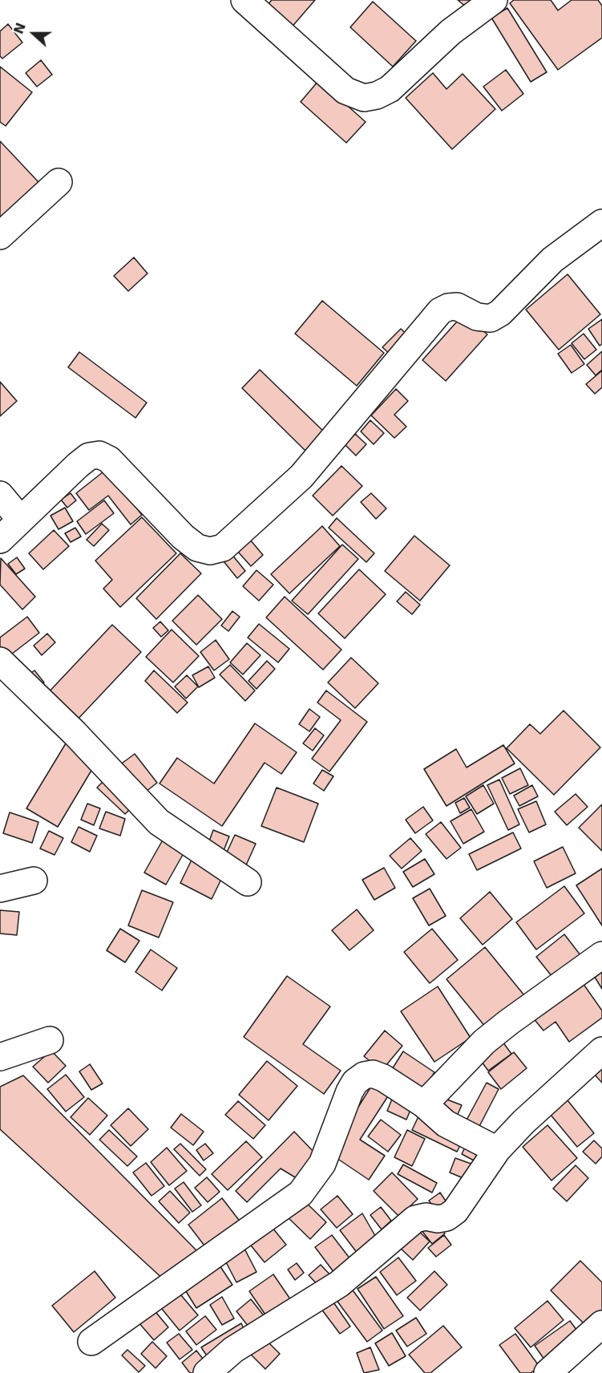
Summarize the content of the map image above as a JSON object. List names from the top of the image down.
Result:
{
  "north": "left"
}
